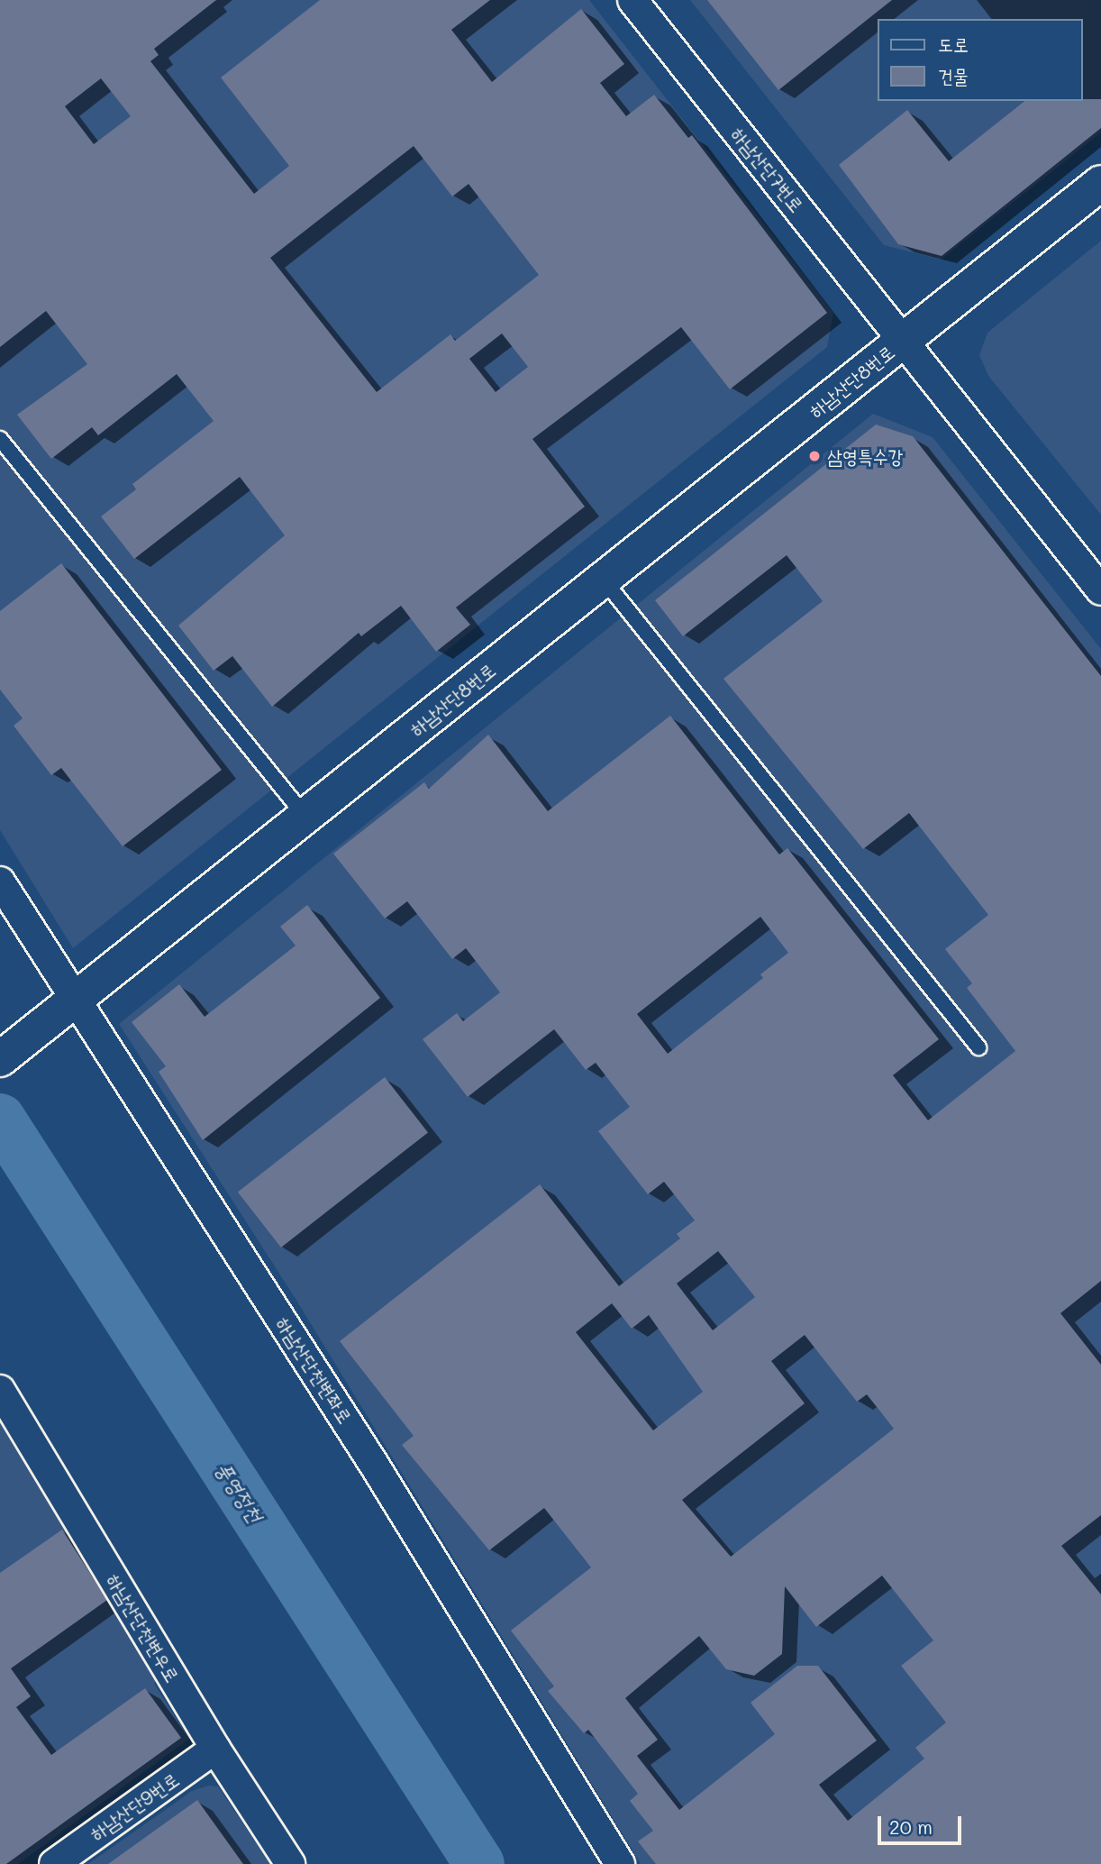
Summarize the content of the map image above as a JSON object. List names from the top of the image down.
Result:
{
  "streets": {
    "street": [
      "하남산단7번로",
      "하남산단8번로",
      "하남산단천변좌로",
      "하남산단천변우로",
      "하남산단9번로"
    ]
  },
  "crossings": [
    ["하남산단7번로", "하남산단8번로"],
    ["하남산단8번로", "하남산단천변좌로"],
    ["하남산단천변우로", "하남산단9번로"]
  ],
  "water": ["풍영정천"],
  "places": ["삼영특수강"],
  "legend": ["도로", "건물"],
  "scale_bar": "20 m"
}
